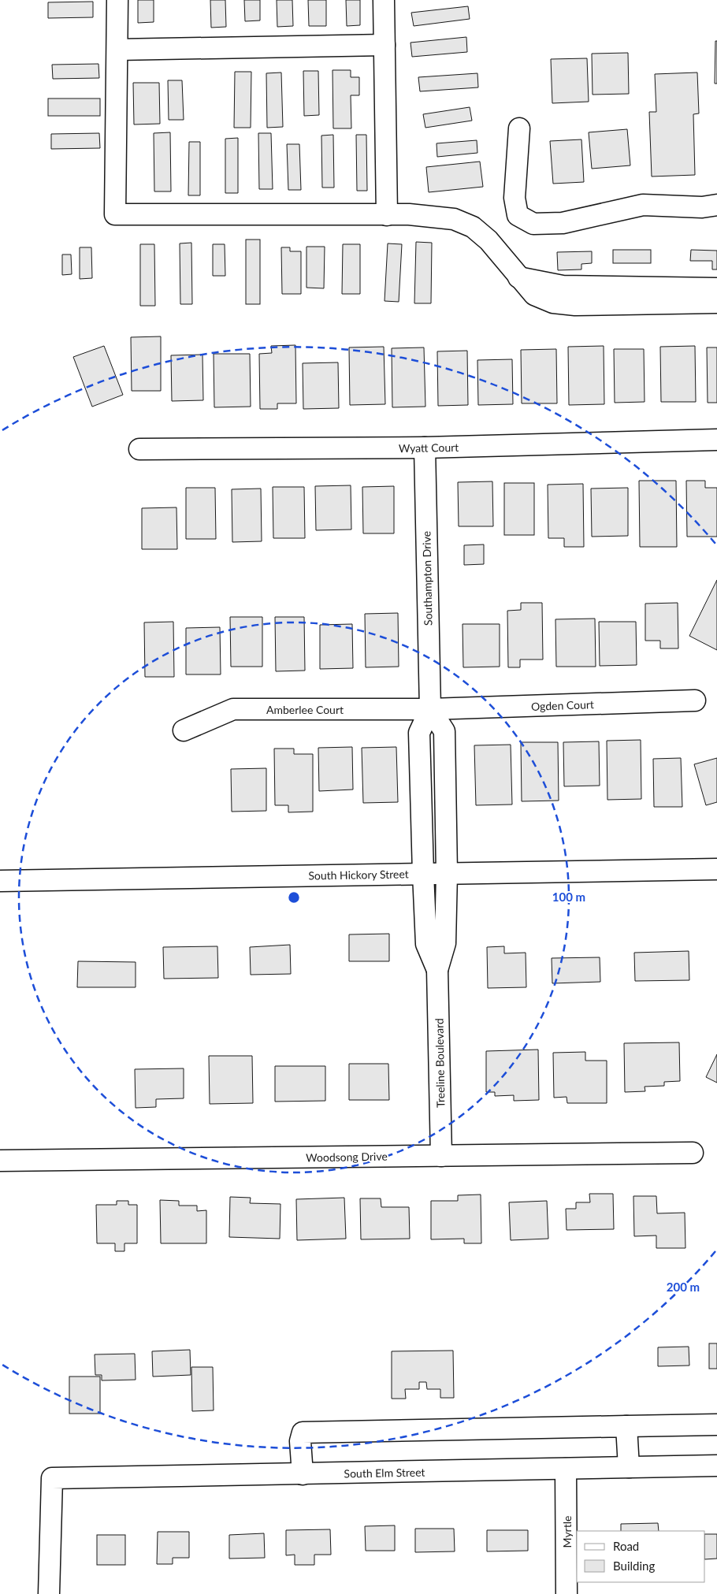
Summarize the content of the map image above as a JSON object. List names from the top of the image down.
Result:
{
  "streets": {
    "street": [
      "Wyatt Court",
      "Southampton Drive",
      "Ogden Court",
      "Amberlee Court",
      "South Hickory Street",
      "Treeline Boulevard",
      "Woodsong Drive",
      "South Elm Street",
      "Myrtle"
    ]
  },
  "crossings": [
    ["Wyatt Court", "Southampton Drive"],
    ["Southampton Drive", "Ogden Court"],
    ["Southampton Drive", "Amberlee Court"],
    ["Southampton Drive", "South Hickory Street"],
    ["Southampton Drive", "Treeline Boulevard"],
    ["Ogden Court", "Amberlee Court"],
    ["South Hickory Street", "Treeline Boulevard"],
    ["Treeline Boulevard", "Woodsong Drive"],
    ["South Elm Street", "Myrtle"]
  ],
  "legend": ["Road", "Building"],
  "rings": ["100 m", "200 m"]
}
